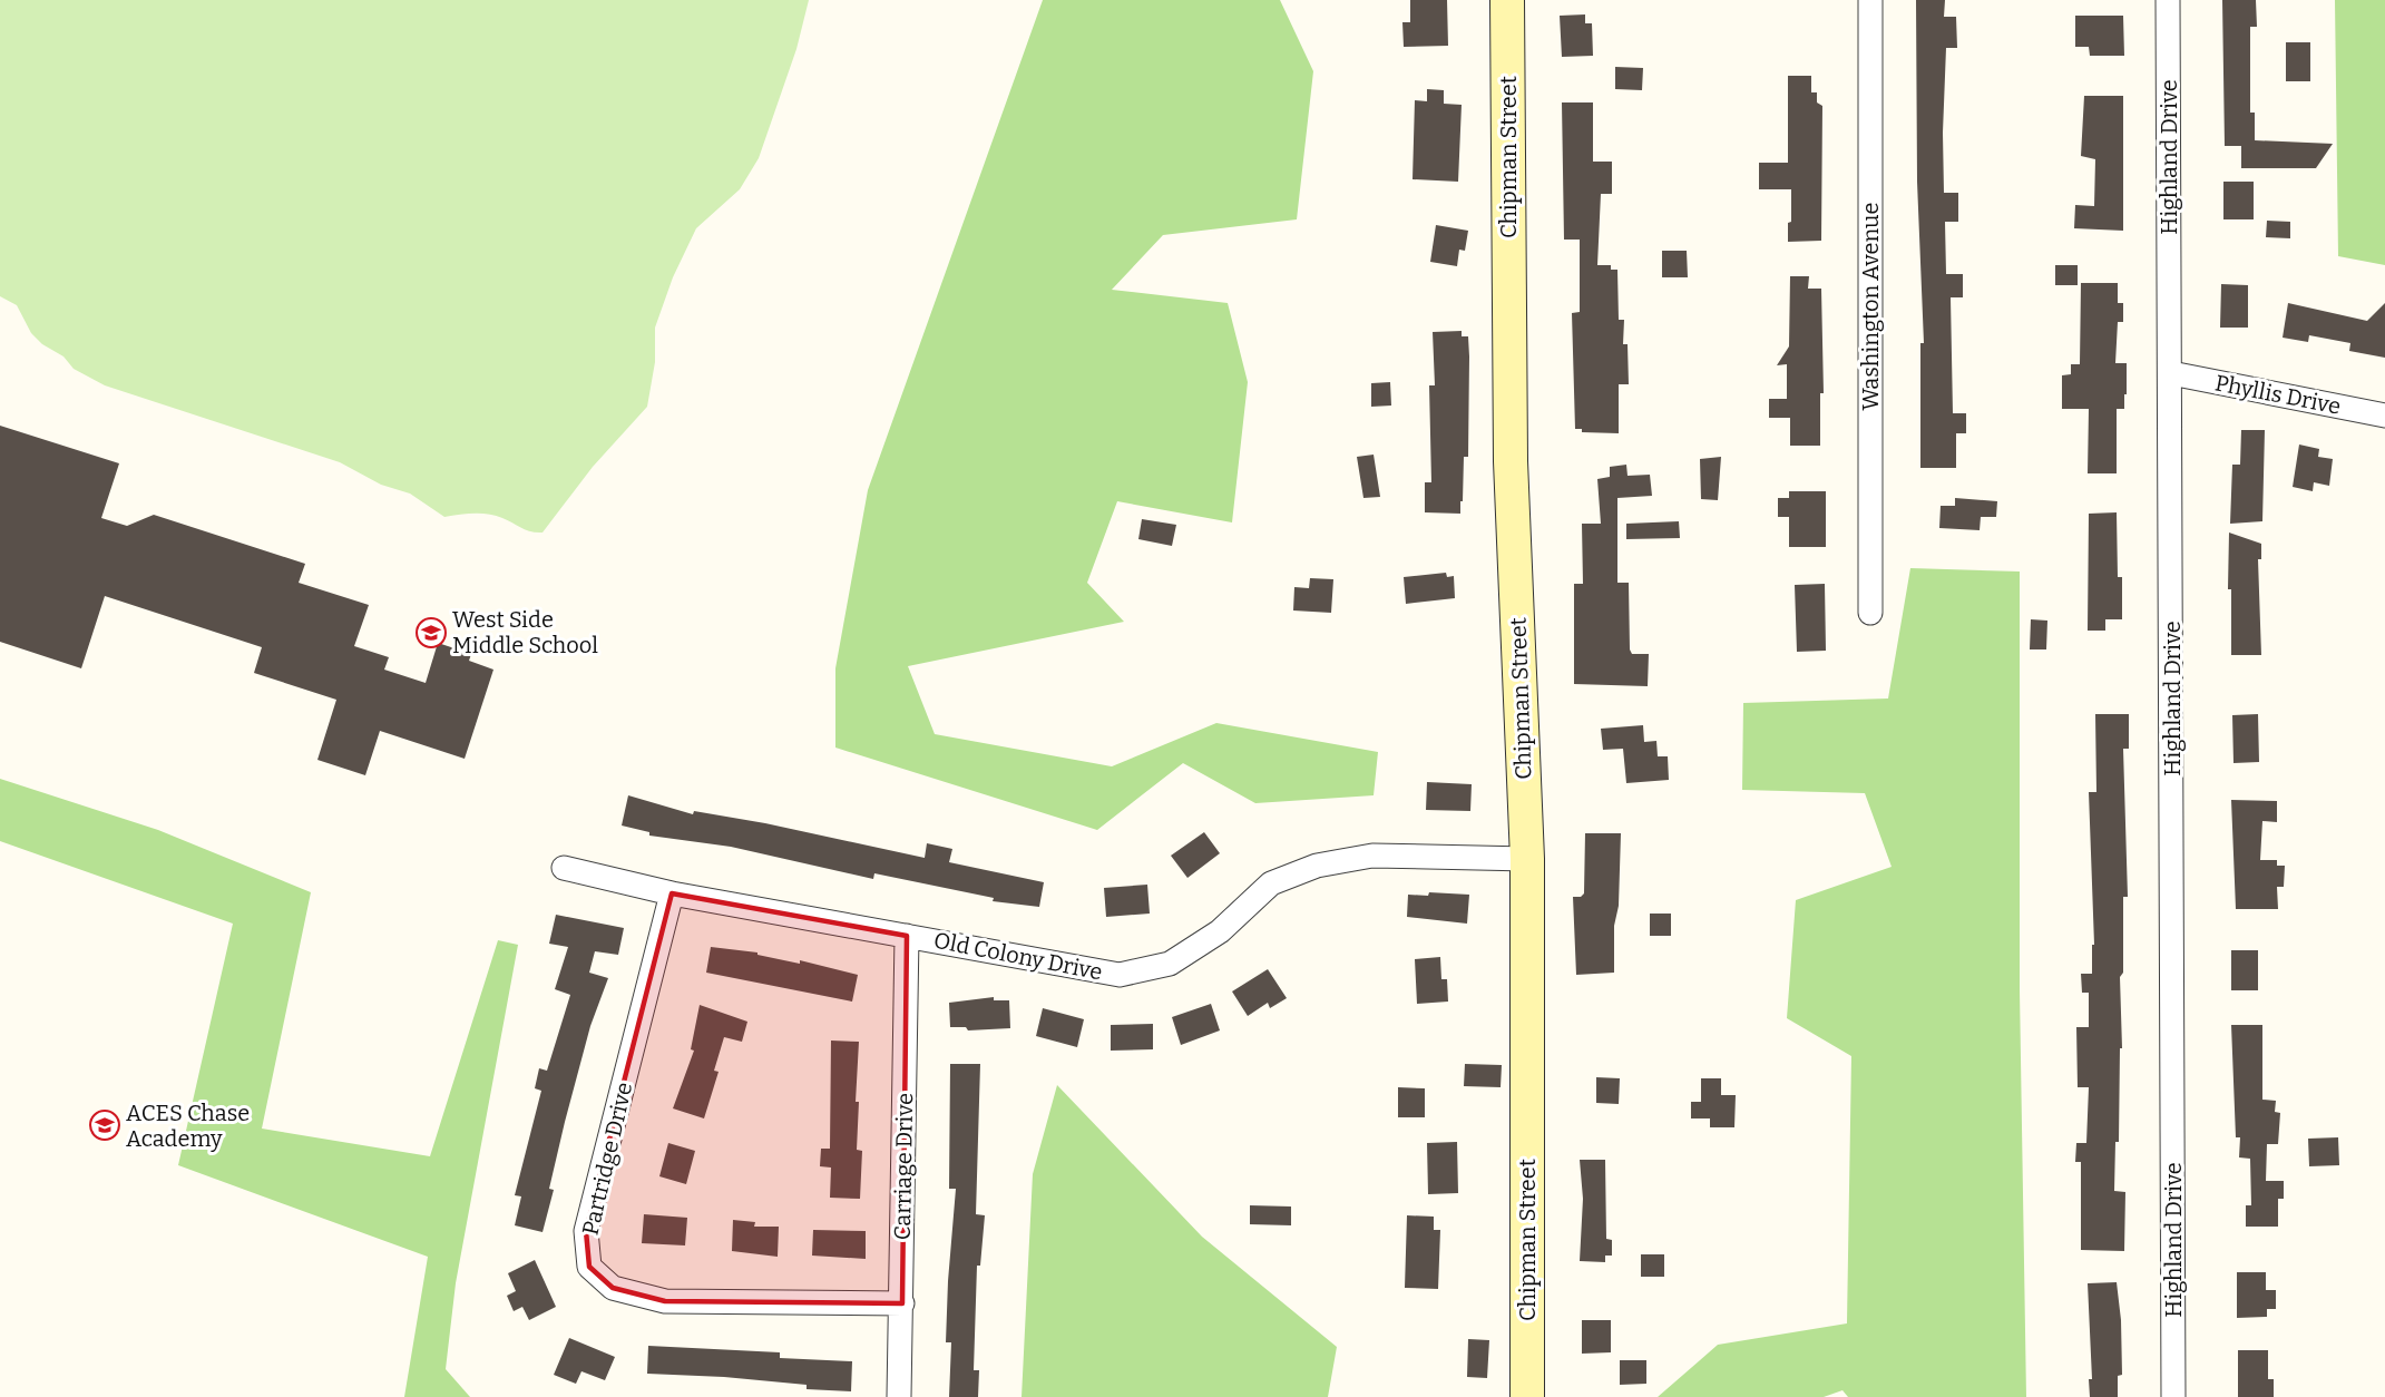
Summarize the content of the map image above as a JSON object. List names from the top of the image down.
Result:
{
  "streets": {
    "street": [
      "Chipman Street",
      "Highland Drive",
      "Washington Avenue",
      "Phyllis Drive",
      "Old Colony Drive",
      "Partridge Drive",
      "Carriage Drive"
    ]
  },
  "crossings": [
    ["Chipman Street", "Old Colony Drive"],
    ["Highland Drive", "Phyllis Drive"],
    ["Old Colony Drive", "Partridge Drive"],
    ["Old Colony Drive", "Carriage Drive"],
    ["Partridge Drive", "Carriage Drive"]
  ],
  "places": {
    "school or university": ["West Side Middle School", "ACES Chase Academy"]
  }
}
